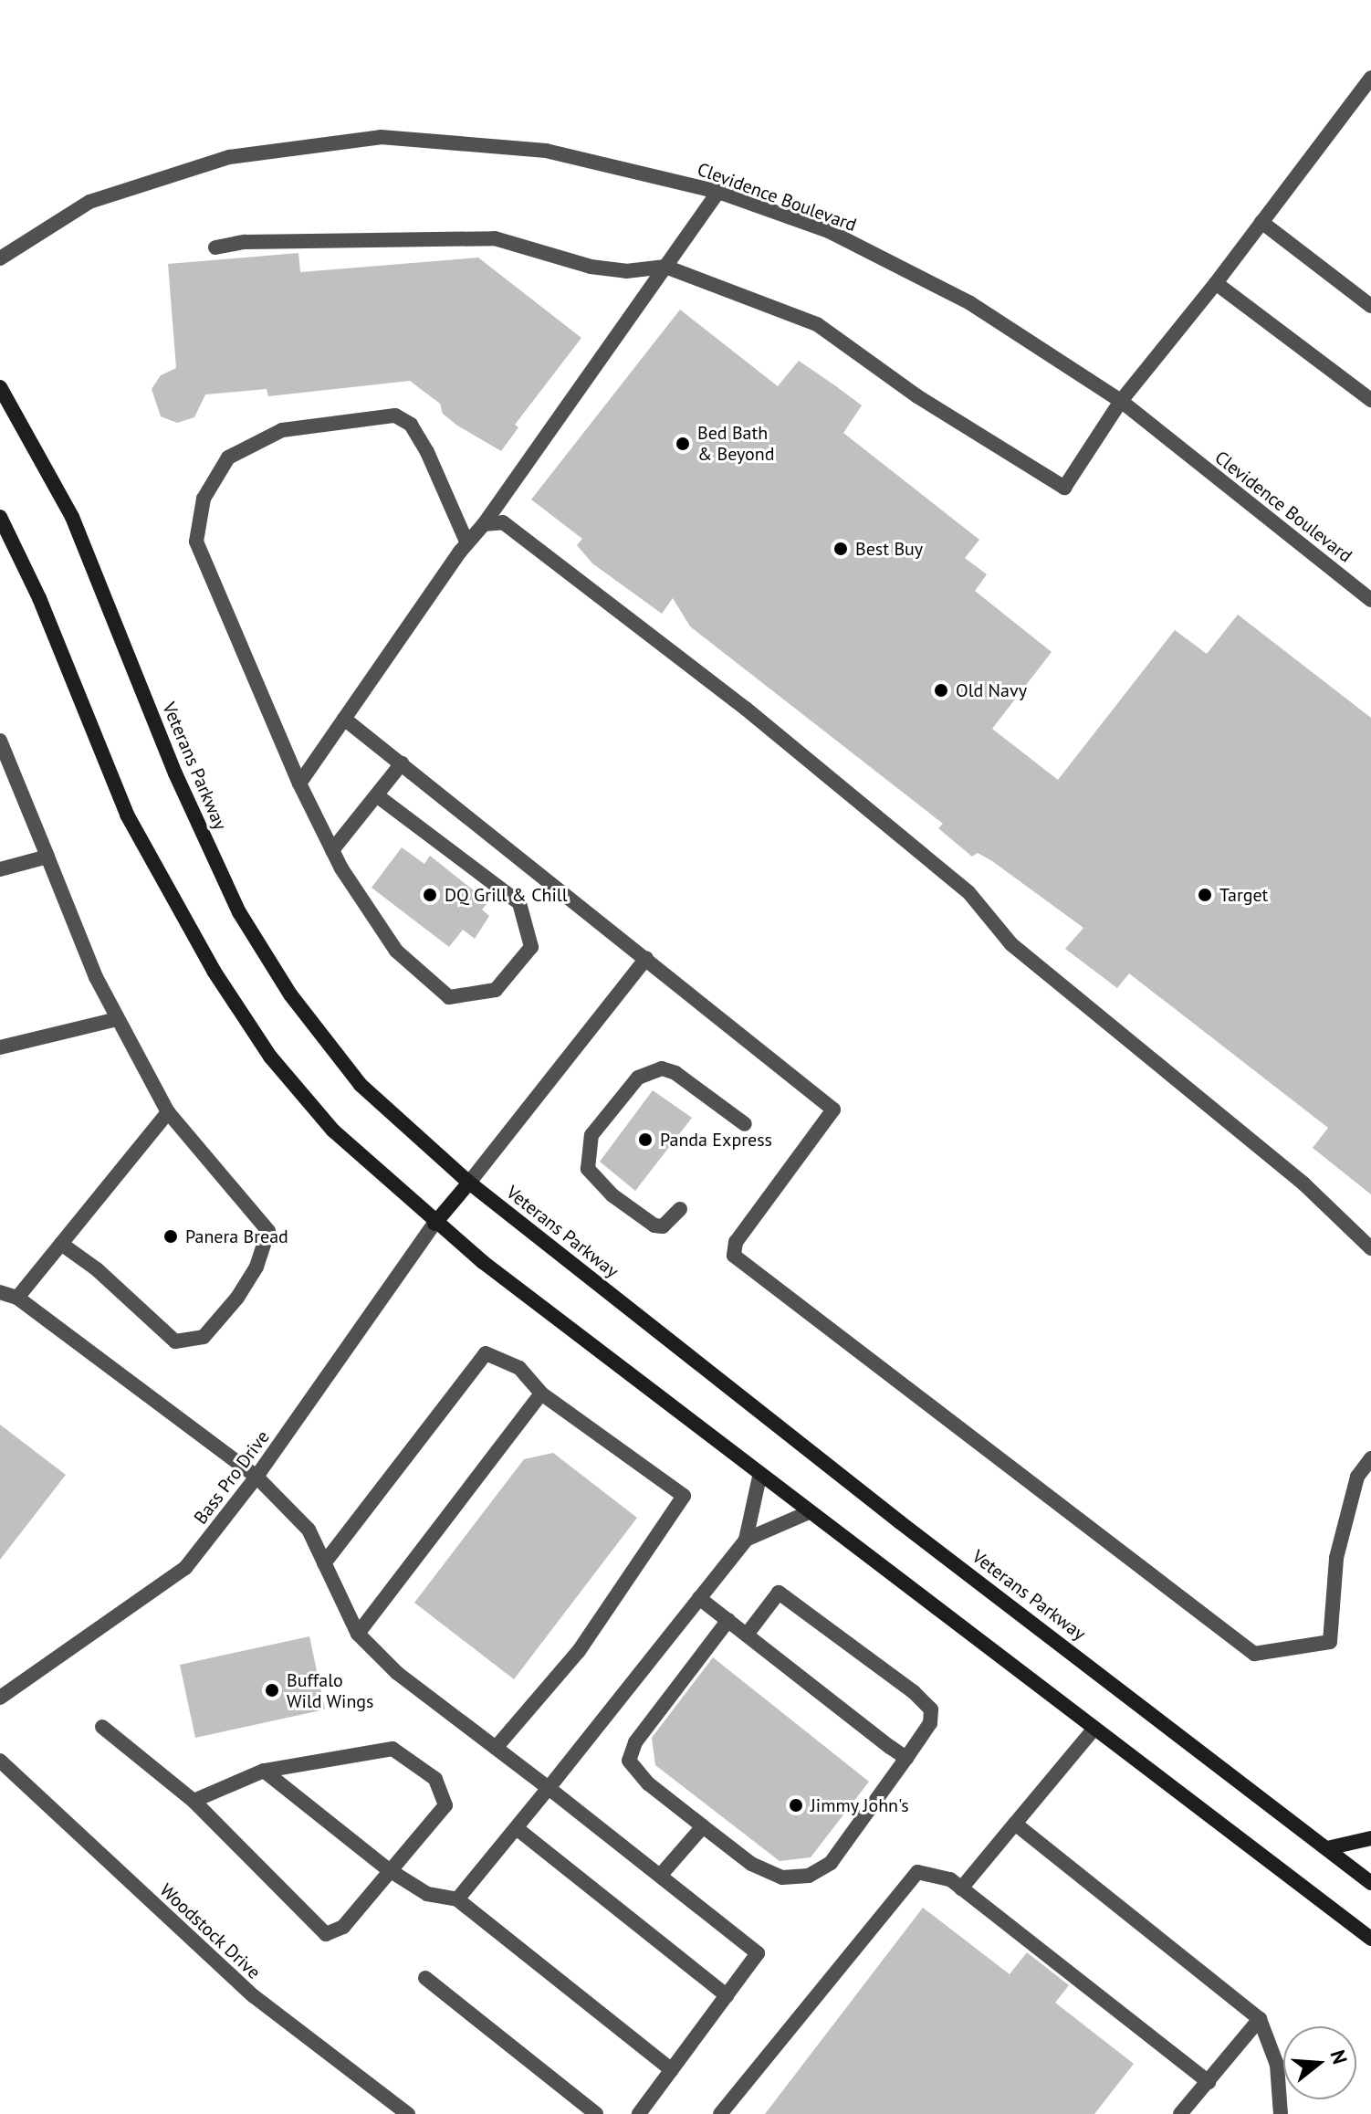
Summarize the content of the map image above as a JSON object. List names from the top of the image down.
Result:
{
  "streets": {
    "main road": ["Veterans Parkway"],
    "street": ["Clevidence Boulevard", "Bass Pro Drive", "Woodstock Drive"]
  },
  "places": [
    "Bed Bath & Beyond",
    "Best Buy",
    "Old Navy",
    "DQ Grill & Chill",
    "Target",
    "Panda Express",
    "Panera Bread",
    "Buffalo Wild Wings",
    "Jimmy John's"
  ],
  "north": "right"
}
